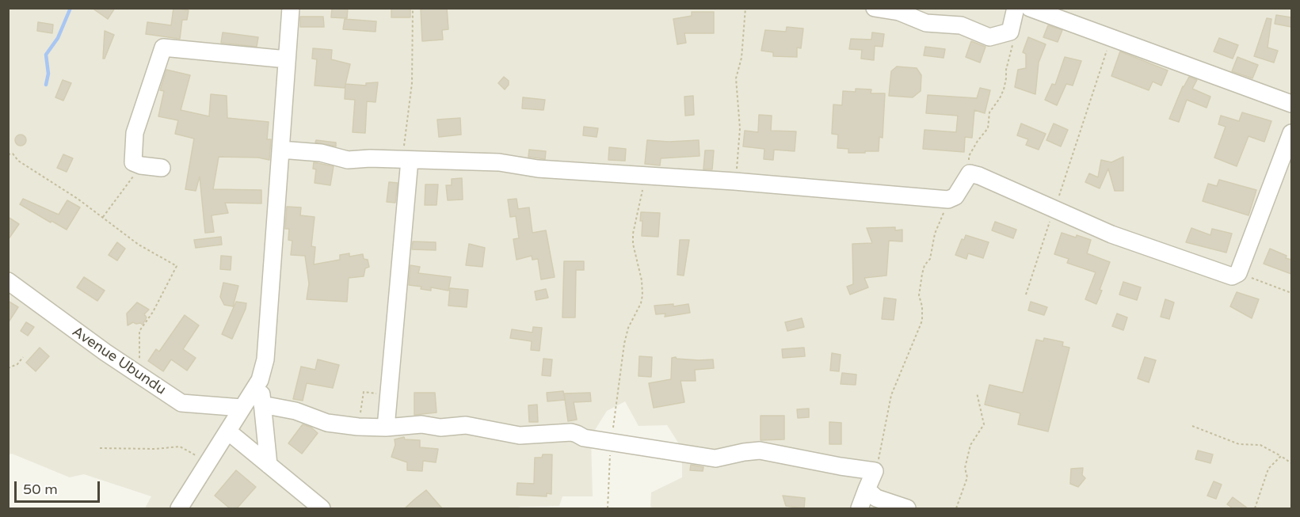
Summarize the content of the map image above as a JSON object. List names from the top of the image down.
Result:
{
  "streets": {
    "street": ["Avenue Ubundu"]
  },
  "scale_bar": "50 m"
}
